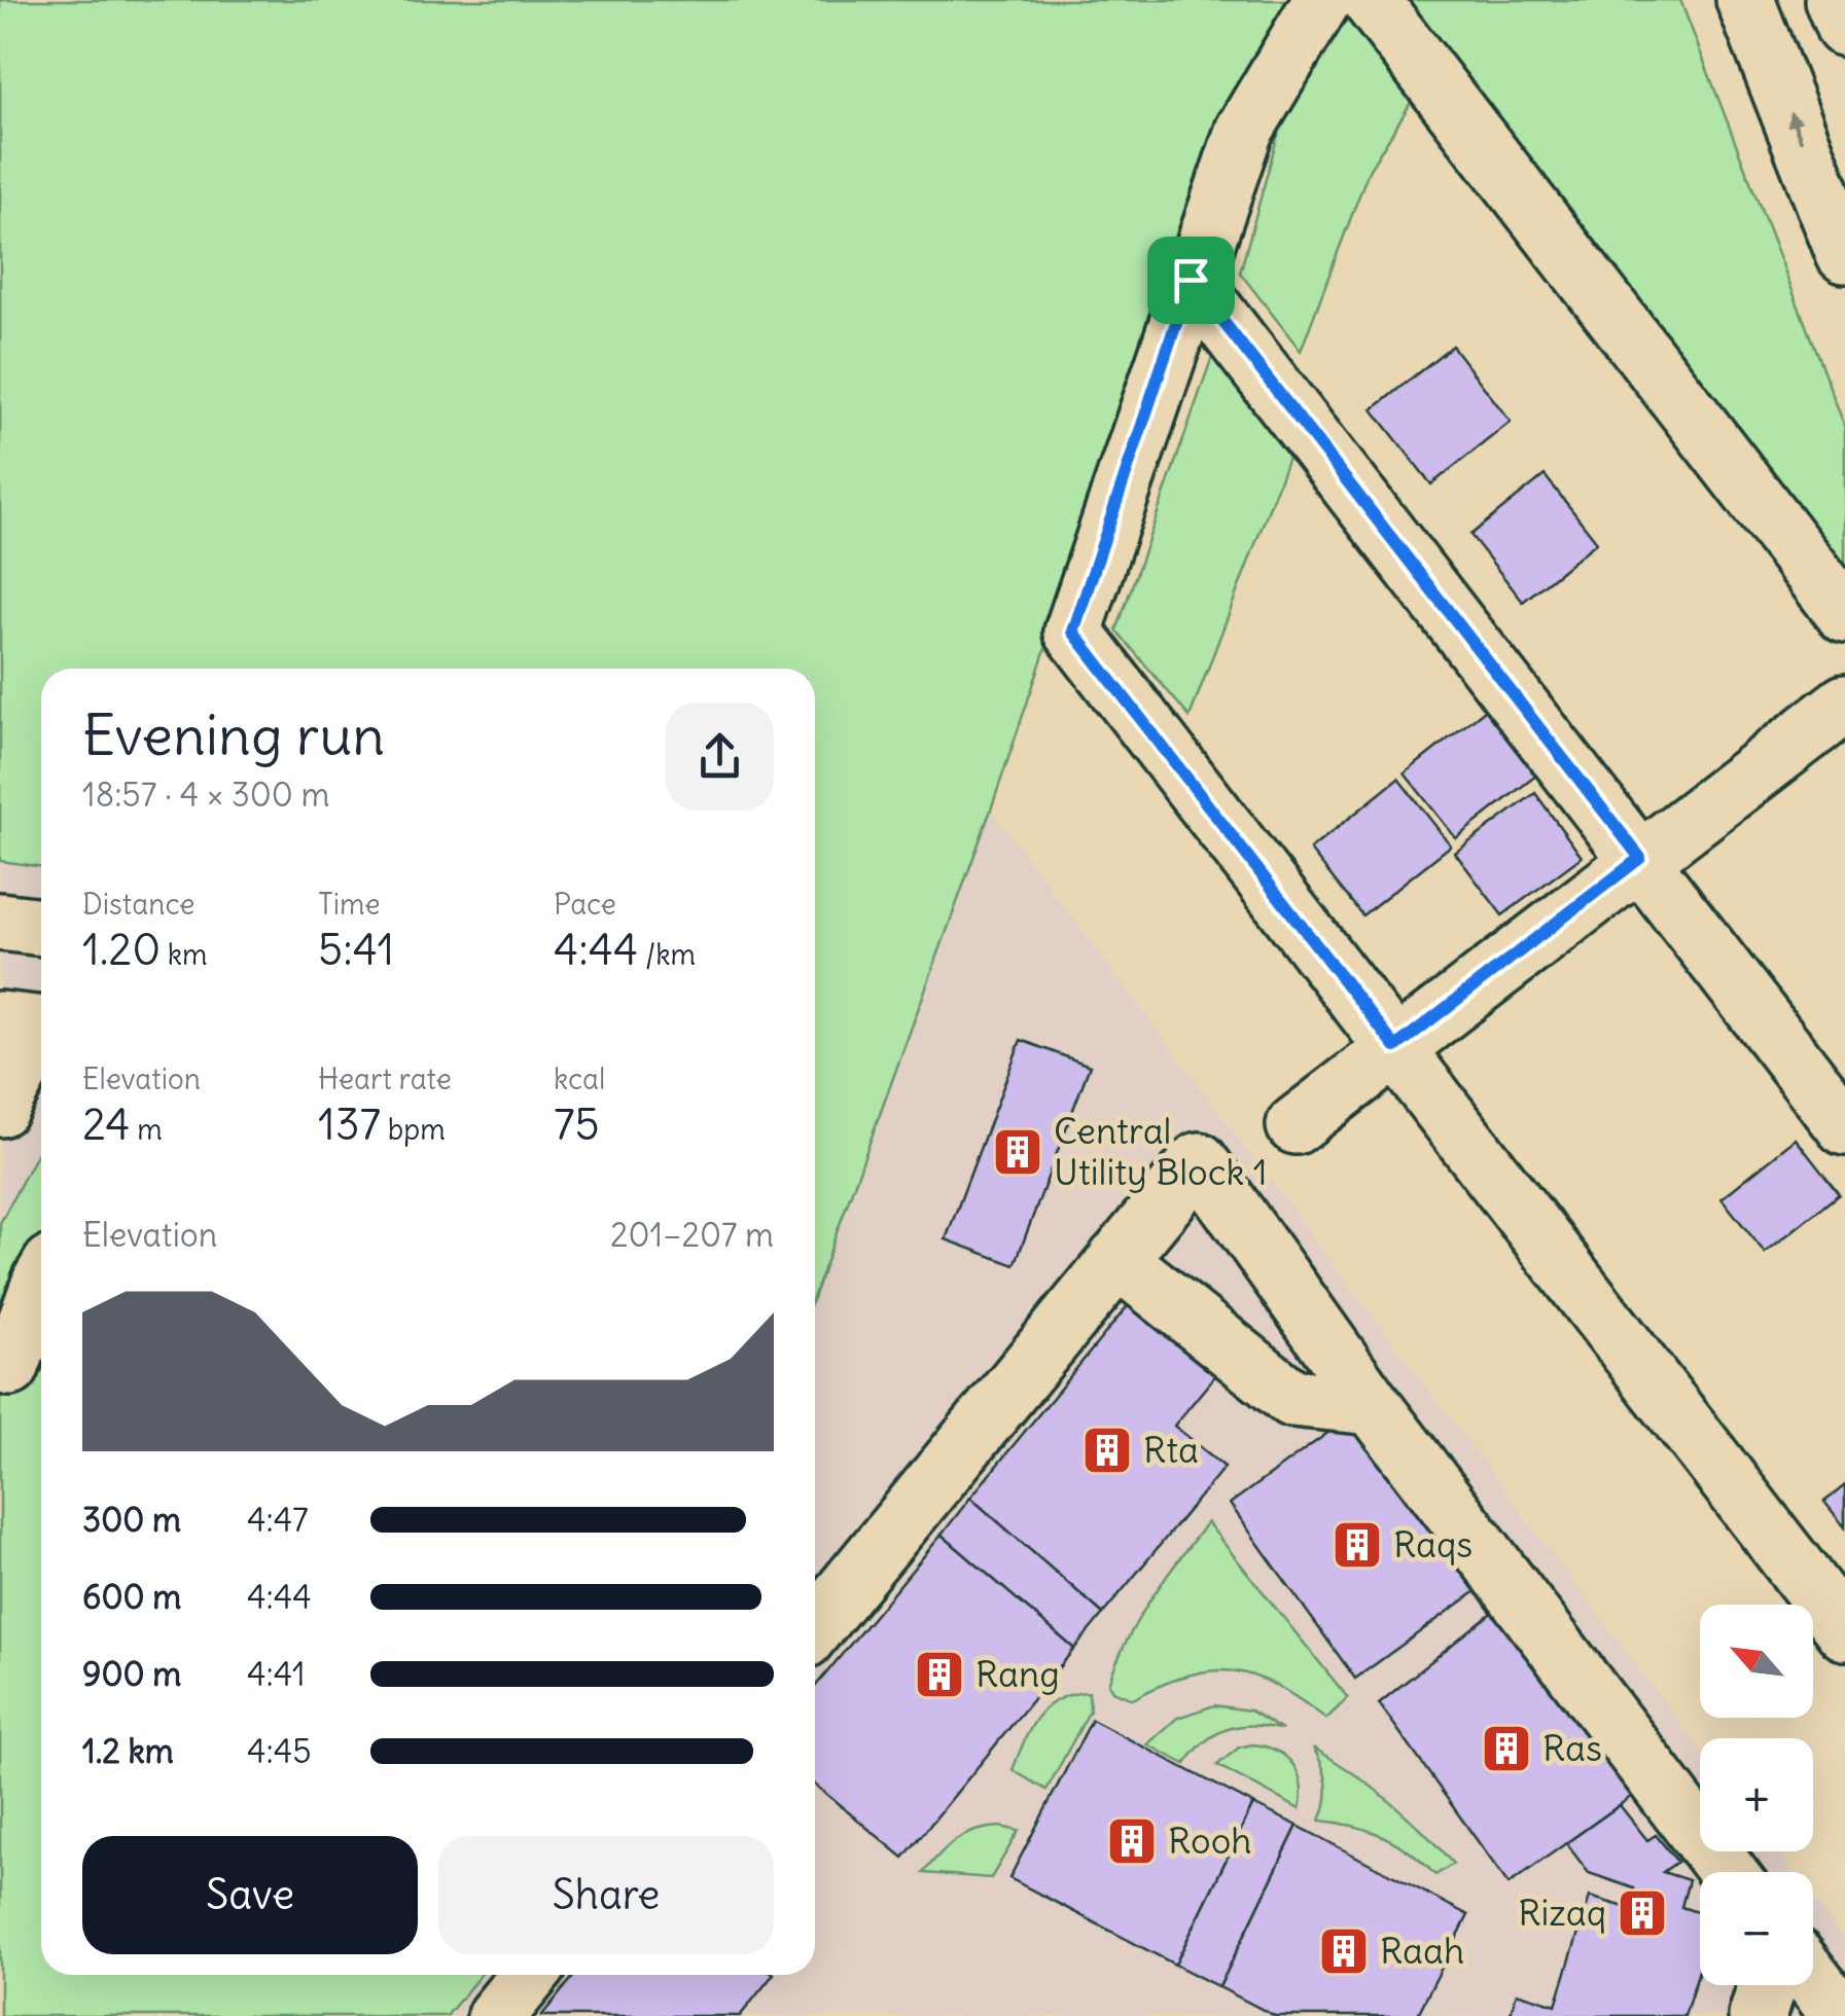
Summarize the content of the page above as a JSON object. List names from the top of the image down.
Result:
{
  "places": {
    "building": [
      "Central Utility Block 1",
      "Rta",
      "Raqs",
      "Rang",
      "Ras",
      "Rooh",
      "Rizaq",
      "Raah"
    ]
  },
  "north": "top left",
  "page": {
    "heading": ["Evening run", "18:57 · 4 × 300 m"],
    "stats": [
      ["Distance", "1.20 km"],
      ["Time", "5:41"],
      ["Pace", "4:44 /km"],
      ["Elevation", "24 m"],
      ["Heart rate", "137 bpm"],
      ["kcal", "75"]
    ],
    "chart": ["Elevation", "201–207 m"],
    "list": [
      {
        "name": "300 m",
        "note": "4:47"
      },
      {
        "name": "600 m",
        "note": "4:44"
      },
      {
        "name": "900 m",
        "note": "4:41"
      },
      {
        "name": "1.2 km",
        "note": "4:45"
      }
    ],
    "map_buttons": ["+", "−"],
    "buttons": ["Save", "Share"]
  }
}
